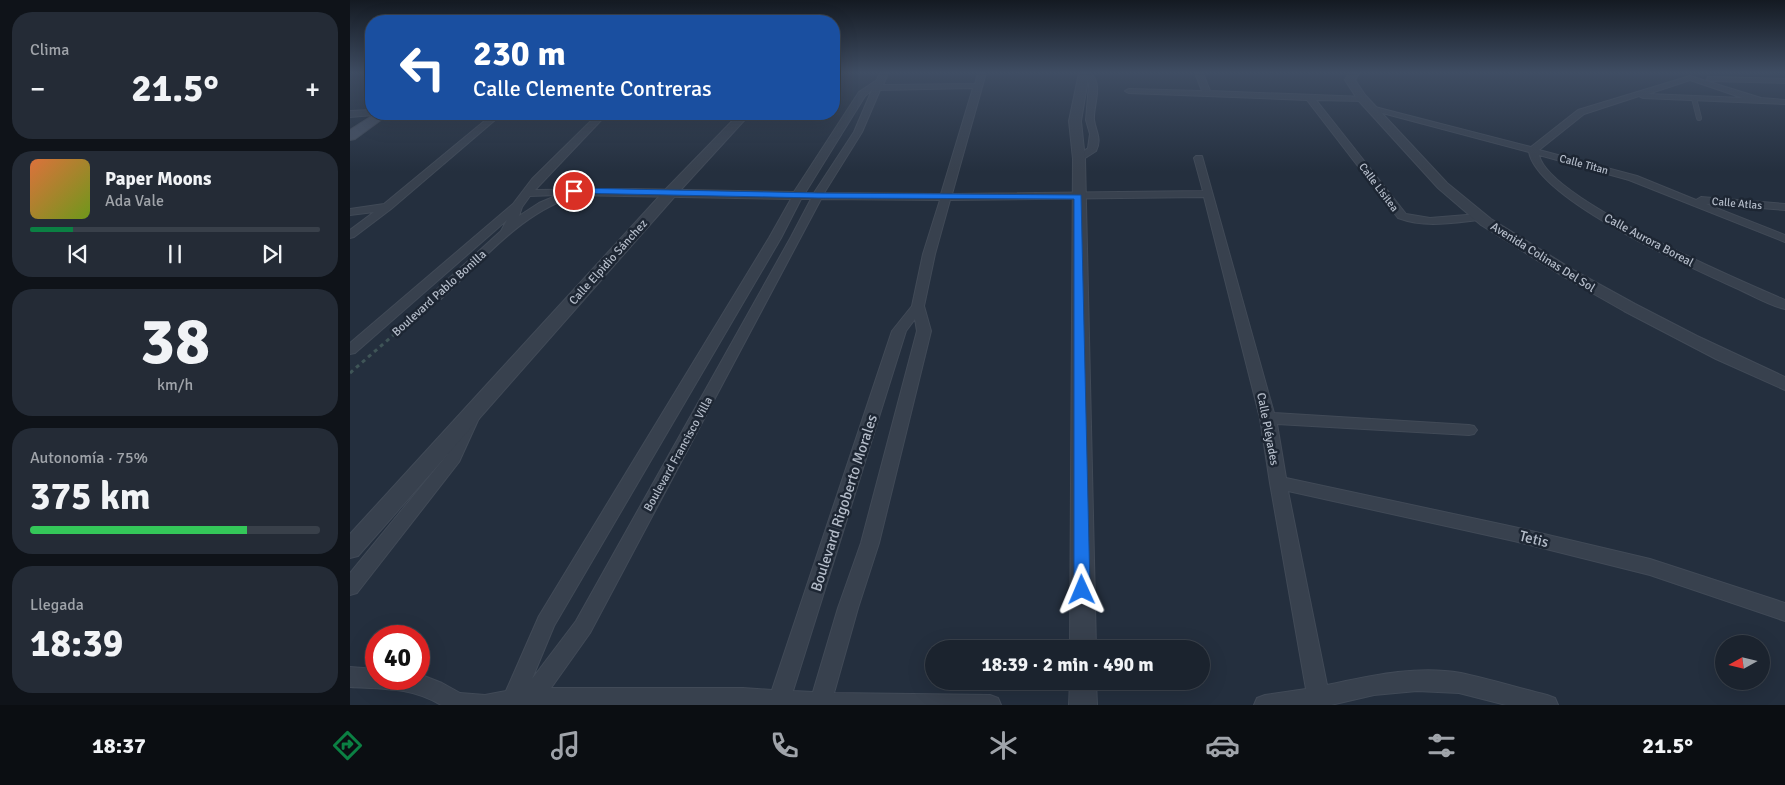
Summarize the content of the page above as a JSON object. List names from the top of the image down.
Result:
{
  "streets": {
    "street": [
      "Calle Titan",
      "Calle Lisitea",
      "Calle Atlas",
      "Calle Aurora Boreal",
      "Avenida Colinas Del Sol",
      "Calle Elpidio Sánchez",
      "Boulevard Pablo Bonilla",
      "Calle Pléyades",
      "Boulevard Francisco Villa",
      "Boulevard Rigoberto Morales",
      "Tetis"
    ]
  },
  "crossings": [
    ["Calle Titan", "Calle Atlas"],
    ["Calle Titan", "Calle Aurora Boreal"],
    ["Calle Titan", "Avenida Colinas Del Sol"],
    ["Calle Lisitea", "Avenida Colinas Del Sol"],
    ["Calle Pléyades", "Tetis"]
  ],
  "north": "left",
  "page": {
    "tile": [
      "Clima",
      ["38", "km/h"],
      ["Autonomía · 75%", "375 km"],
      ["Llegada", "18:39"]
    ],
    "turn": ["230 m", "Calle Clemente Contreras"],
    "heat": ["−", "21.5°", "+"],
    "song": ["Paper Moons", "Ada Vale"],
    "limit": "40",
    "trip": "18:39 · 2 min · 490 m",
    "tabs": ["18:37", "21.5°"]
  }
}
